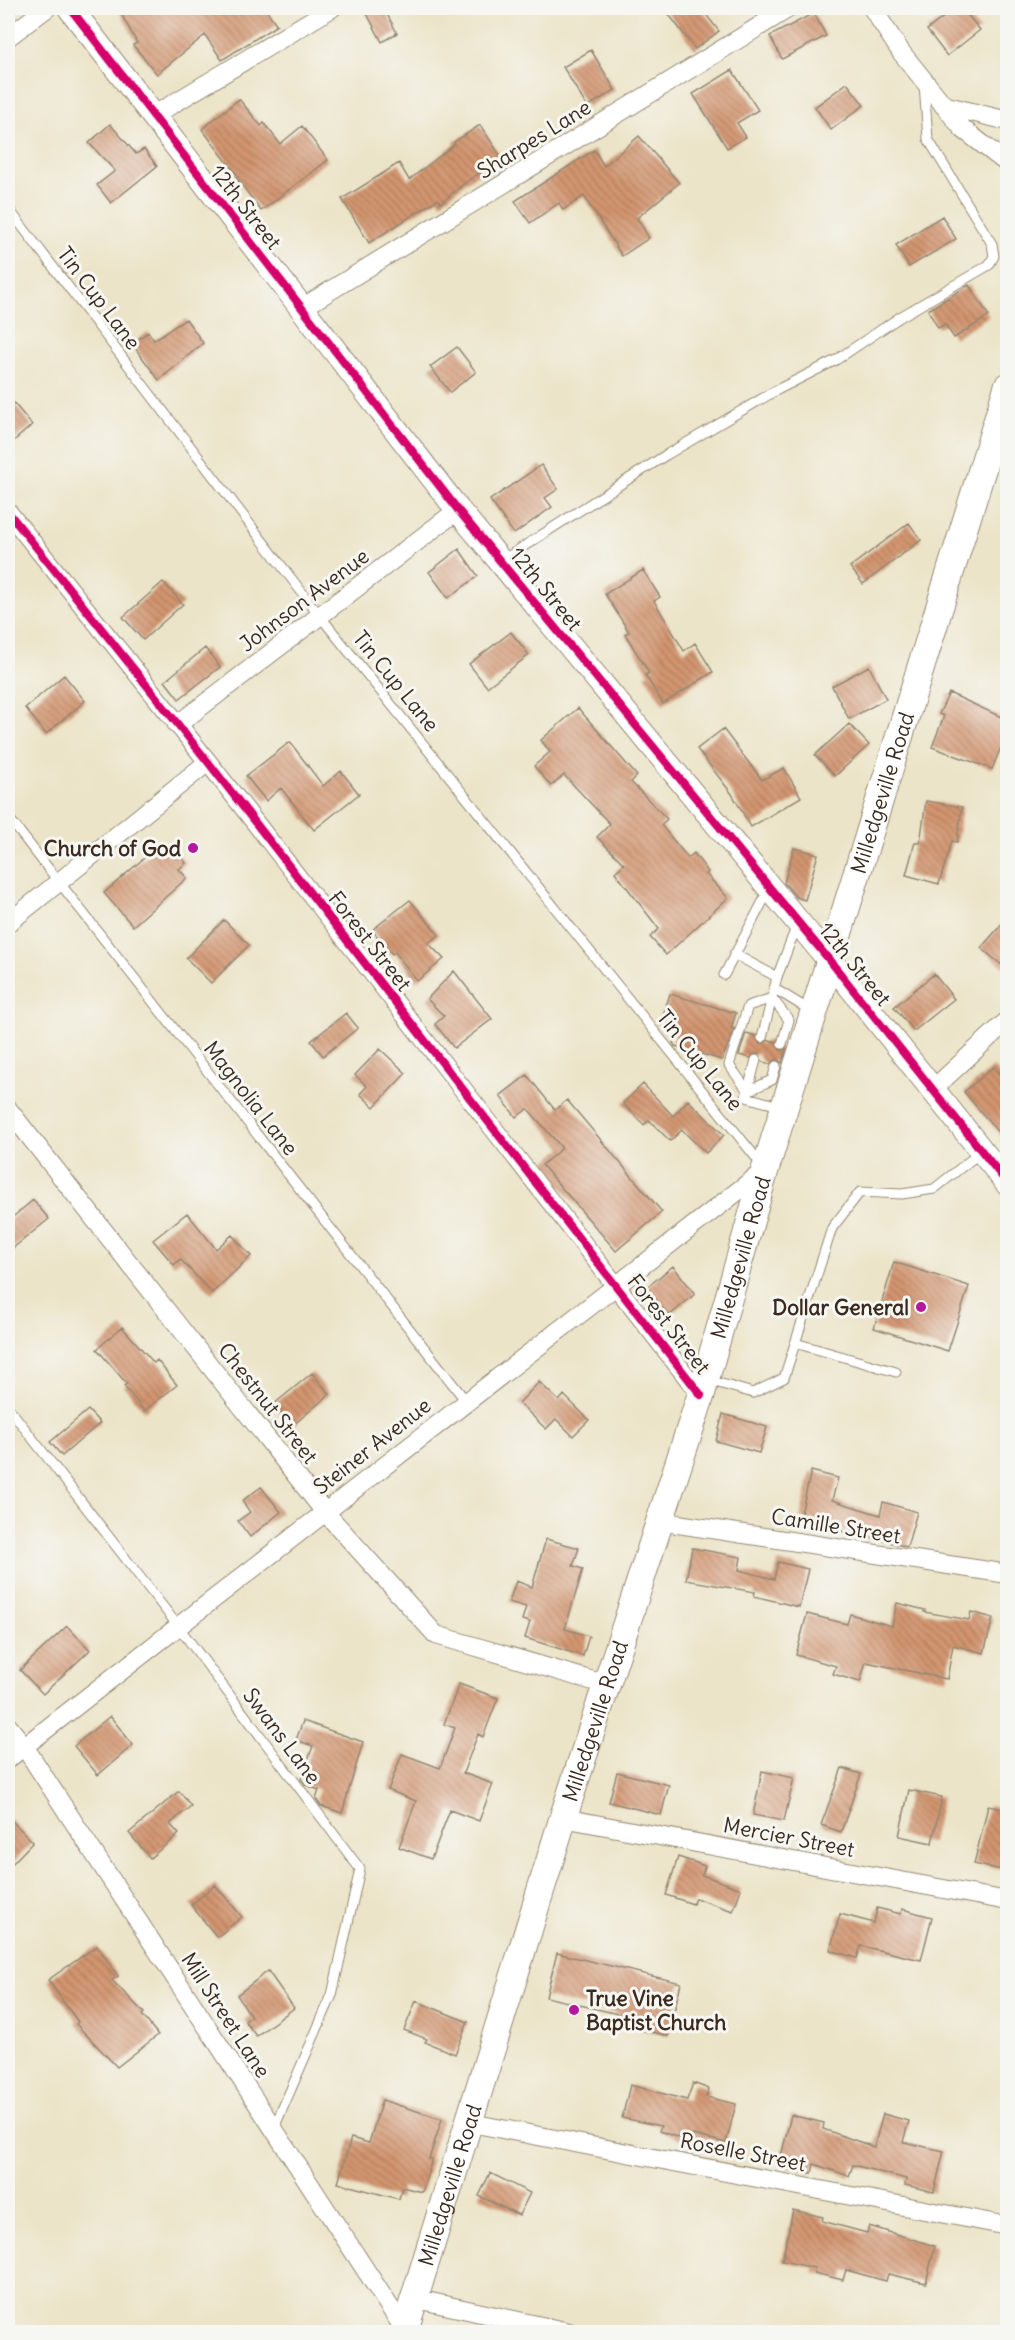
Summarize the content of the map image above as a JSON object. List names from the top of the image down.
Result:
{
  "streets": {
    "main road": ["Milledgeville Road"],
    "street": [
      "Sharpes Lane",
      "12th Street",
      "Johnson Avenue",
      "Forest Street",
      "Chestnut Street",
      "Steiner Avenue",
      "Camille Street",
      "Mercier Street",
      "Mill Street Lane",
      "Roselle Street"
    ],
    "lane": ["Tin Cup Lane", "Magnolia Lane", "Swans Lane"]
  },
  "crossings": [
    ["Sharpes Lane", "12th Street"],
    ["12th Street", "Johnson Avenue"],
    ["12th Street", "Milledgeville Road"],
    ["Tin Cup Lane", "Johnson Avenue"],
    ["Tin Cup Lane", "Milledgeville Road"],
    ["Tin Cup Lane", "Steiner Avenue"],
    ["Johnson Avenue", "Forest Street"],
    ["Milledgeville Road", "Forest Street"],
    ["Milledgeville Road", "Chestnut Street"],
    ["Milledgeville Road", "Steiner Avenue"],
    ["Milledgeville Road", "Camille Street"],
    ["Milledgeville Road", "Mercier Street"],
    ["Milledgeville Road", "Mill Street Lane"],
    ["Milledgeville Road", "Roselle Street"],
    ["Forest Street", "Steiner Avenue"],
    ["Magnolia Lane", "Steiner Avenue"],
    ["Chestnut Street", "Steiner Avenue"],
    ["Steiner Avenue", "Swans Lane"],
    ["Steiner Avenue", "Mill Street Lane"],
    ["Swans Lane", "Mill Street Lane"]
  ],
  "places": ["Church of God", "Dollar General", "True Vine Baptist Church"]
}
